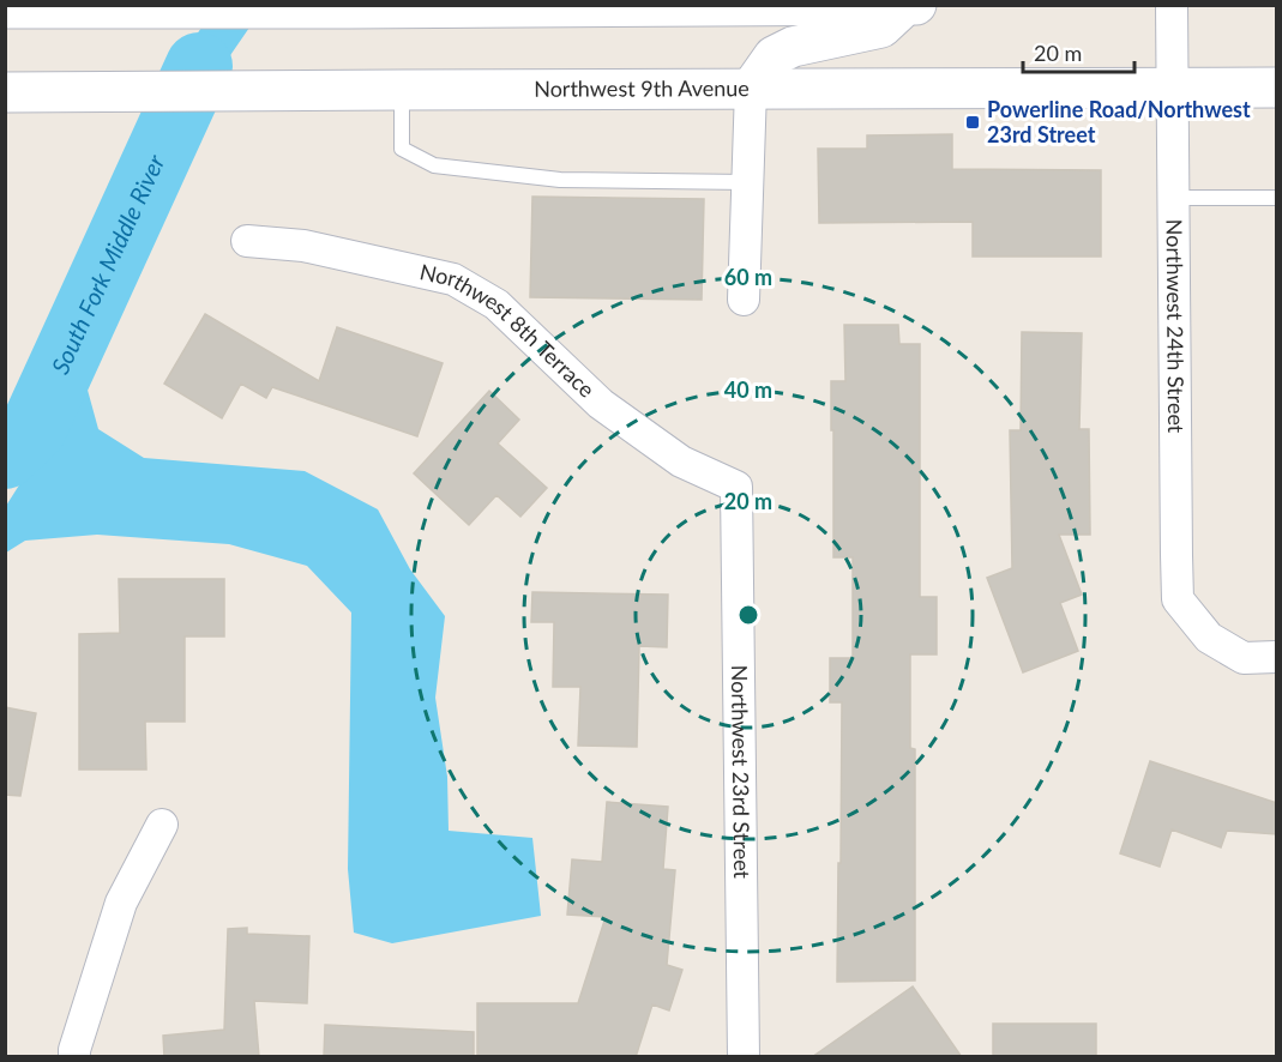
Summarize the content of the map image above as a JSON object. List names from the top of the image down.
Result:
{
  "streets": {
    "main road": ["Northwest 9th Avenue"],
    "street": ["Northwest 24th Street", "Northwest 8th Terrace", "Northwest 23rd Street"]
  },
  "crossings": [
    ["Northwest 9th Avenue", "Northwest 24th Street"],
    ["Northwest 8th Terrace", "Northwest 23rd Street"]
  ],
  "water": ["South Fork Middle River"],
  "places": {
    "transit": ["Powerline Road/Northwest 23rd Street"]
  },
  "scale_bar": "20 m",
  "rings": ["60 m", "40 m", "20 m"]
}
